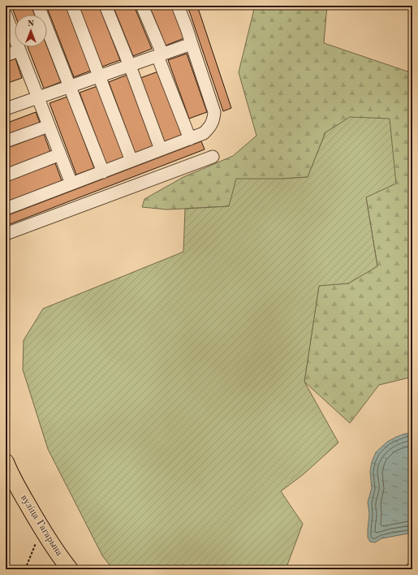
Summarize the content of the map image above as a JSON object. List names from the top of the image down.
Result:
{
  "streets": {
    "main road": ["вуліца Гагарына"]
  },
  "north": "top"
}
